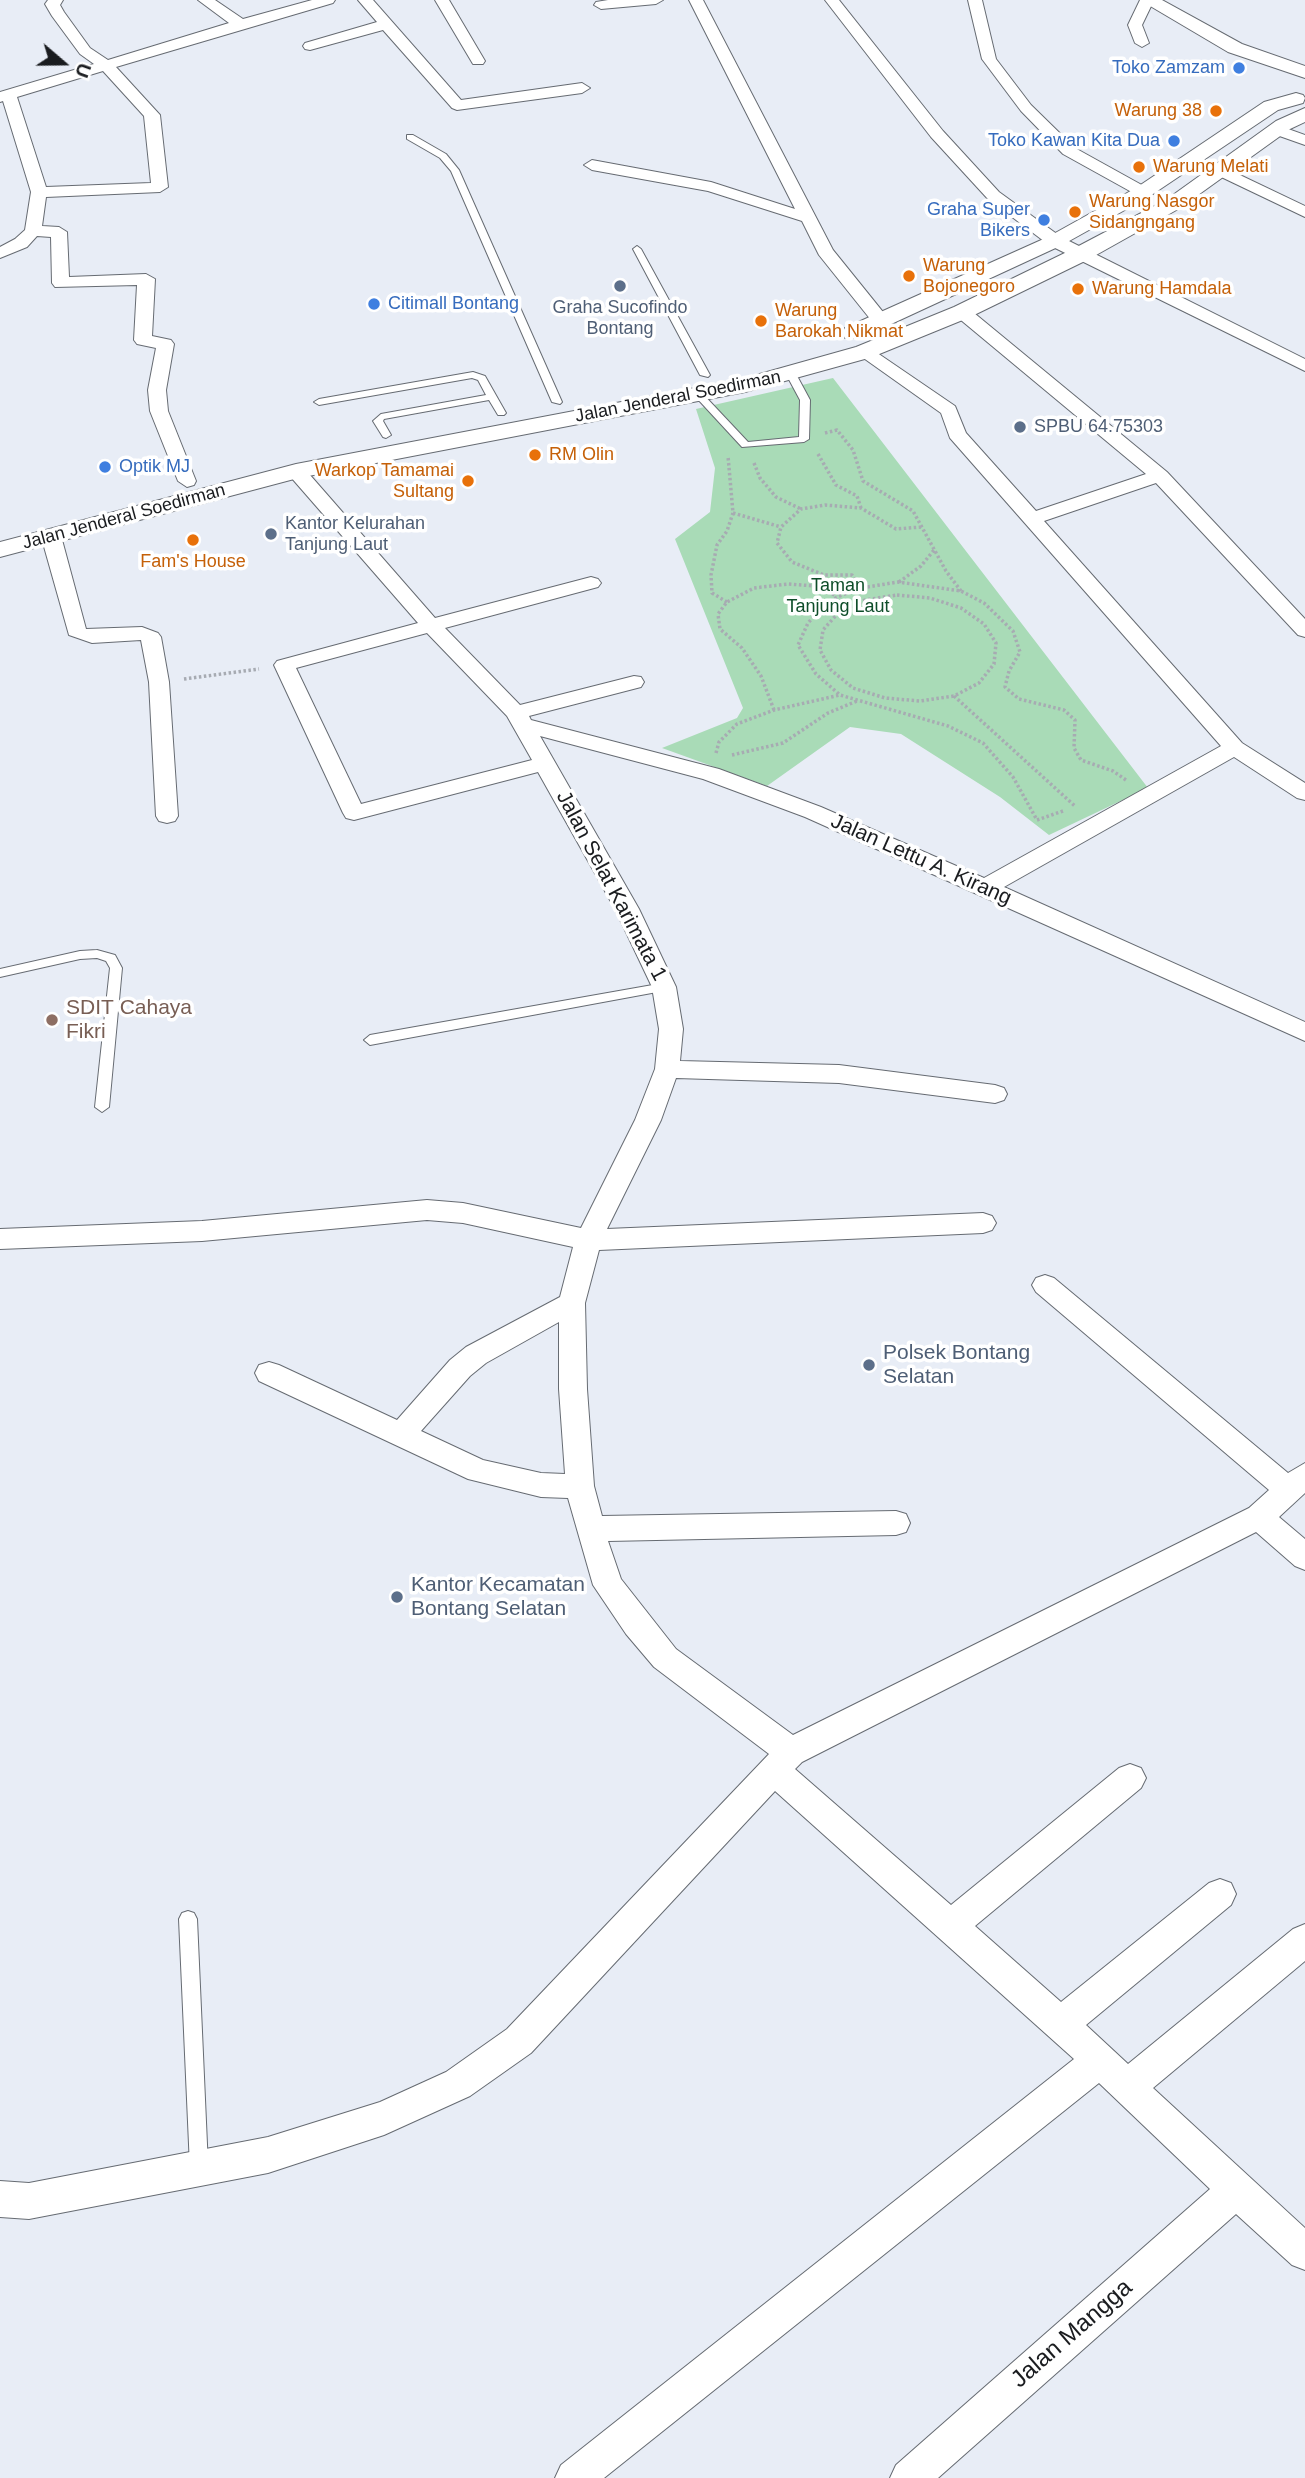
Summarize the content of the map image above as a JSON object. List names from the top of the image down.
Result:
{
  "streets": {
    "street": [
      "Jalan Jenderal Soedirman",
      "Jalan Lettu A. Kirang",
      "Jalan Selat Karimata 1",
      "Jalan Mangga"
    ]
  },
  "crossings": [
    ["Jalan Jenderal Soedirman", "Jalan Selat Karimata 1"],
    ["Jalan Lettu A. Kirang", "Jalan Selat Karimata 1"],
    ["Jalan Selat Karimata 1", "Jalan Mangga"]
  ],
  "parks": ["Taman Tanjung Laut"],
  "places": [
    "Toko Zamzam",
    "Warung 38",
    "Toko Kawan Kita Dua",
    "Warung Melati",
    "Warung Nasgor Sidangngang",
    "Graha Super Bikers",
    "Warung Bojonegoro",
    "Graha Sucofindo Bontang",
    "Warung Hamdala",
    "Citimall Bontang",
    "Warung Barokah Nikmat",
    "SPBU 64.75303",
    "RM Olin",
    "Optik MJ",
    "Warkop Tamamai Sultang",
    "Kantor Kelurahan Tanjung Laut",
    "Fam's House",
    "SDIT Cahaya Fikri",
    "Polsek Bontang Selatan",
    "Kantor Kecamatan Bontang Selatan"
  ],
  "north": "right"
}
